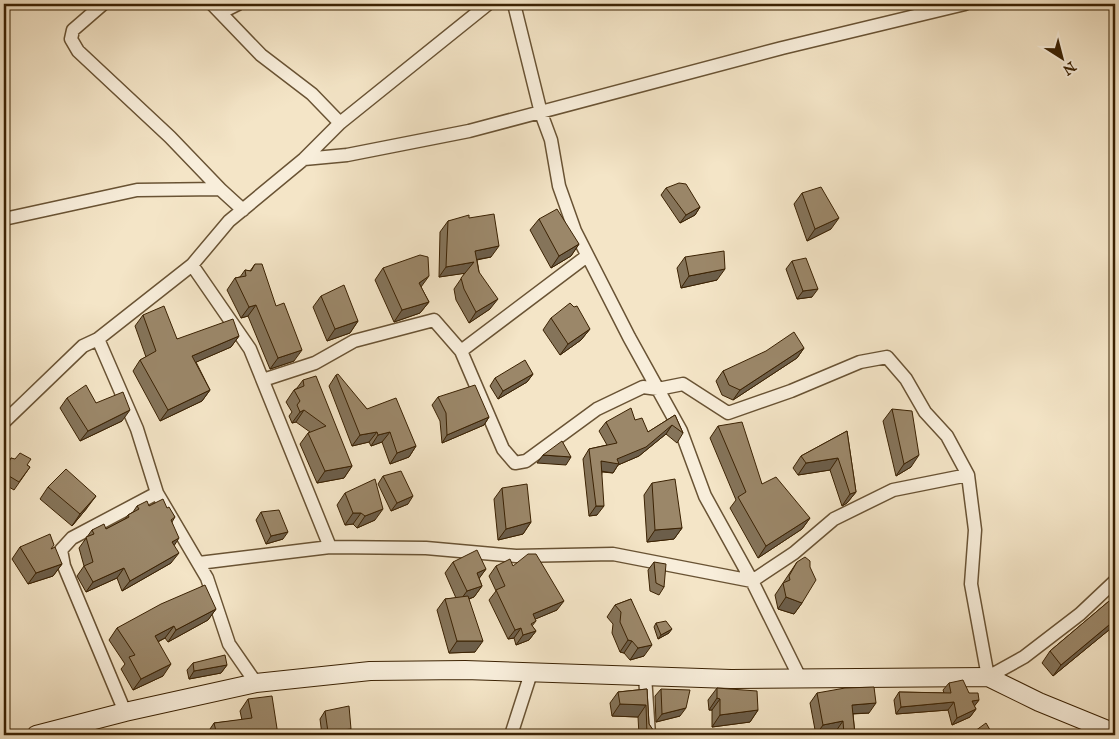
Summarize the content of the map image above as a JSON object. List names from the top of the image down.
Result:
{
  "north": "bottom right"
}
